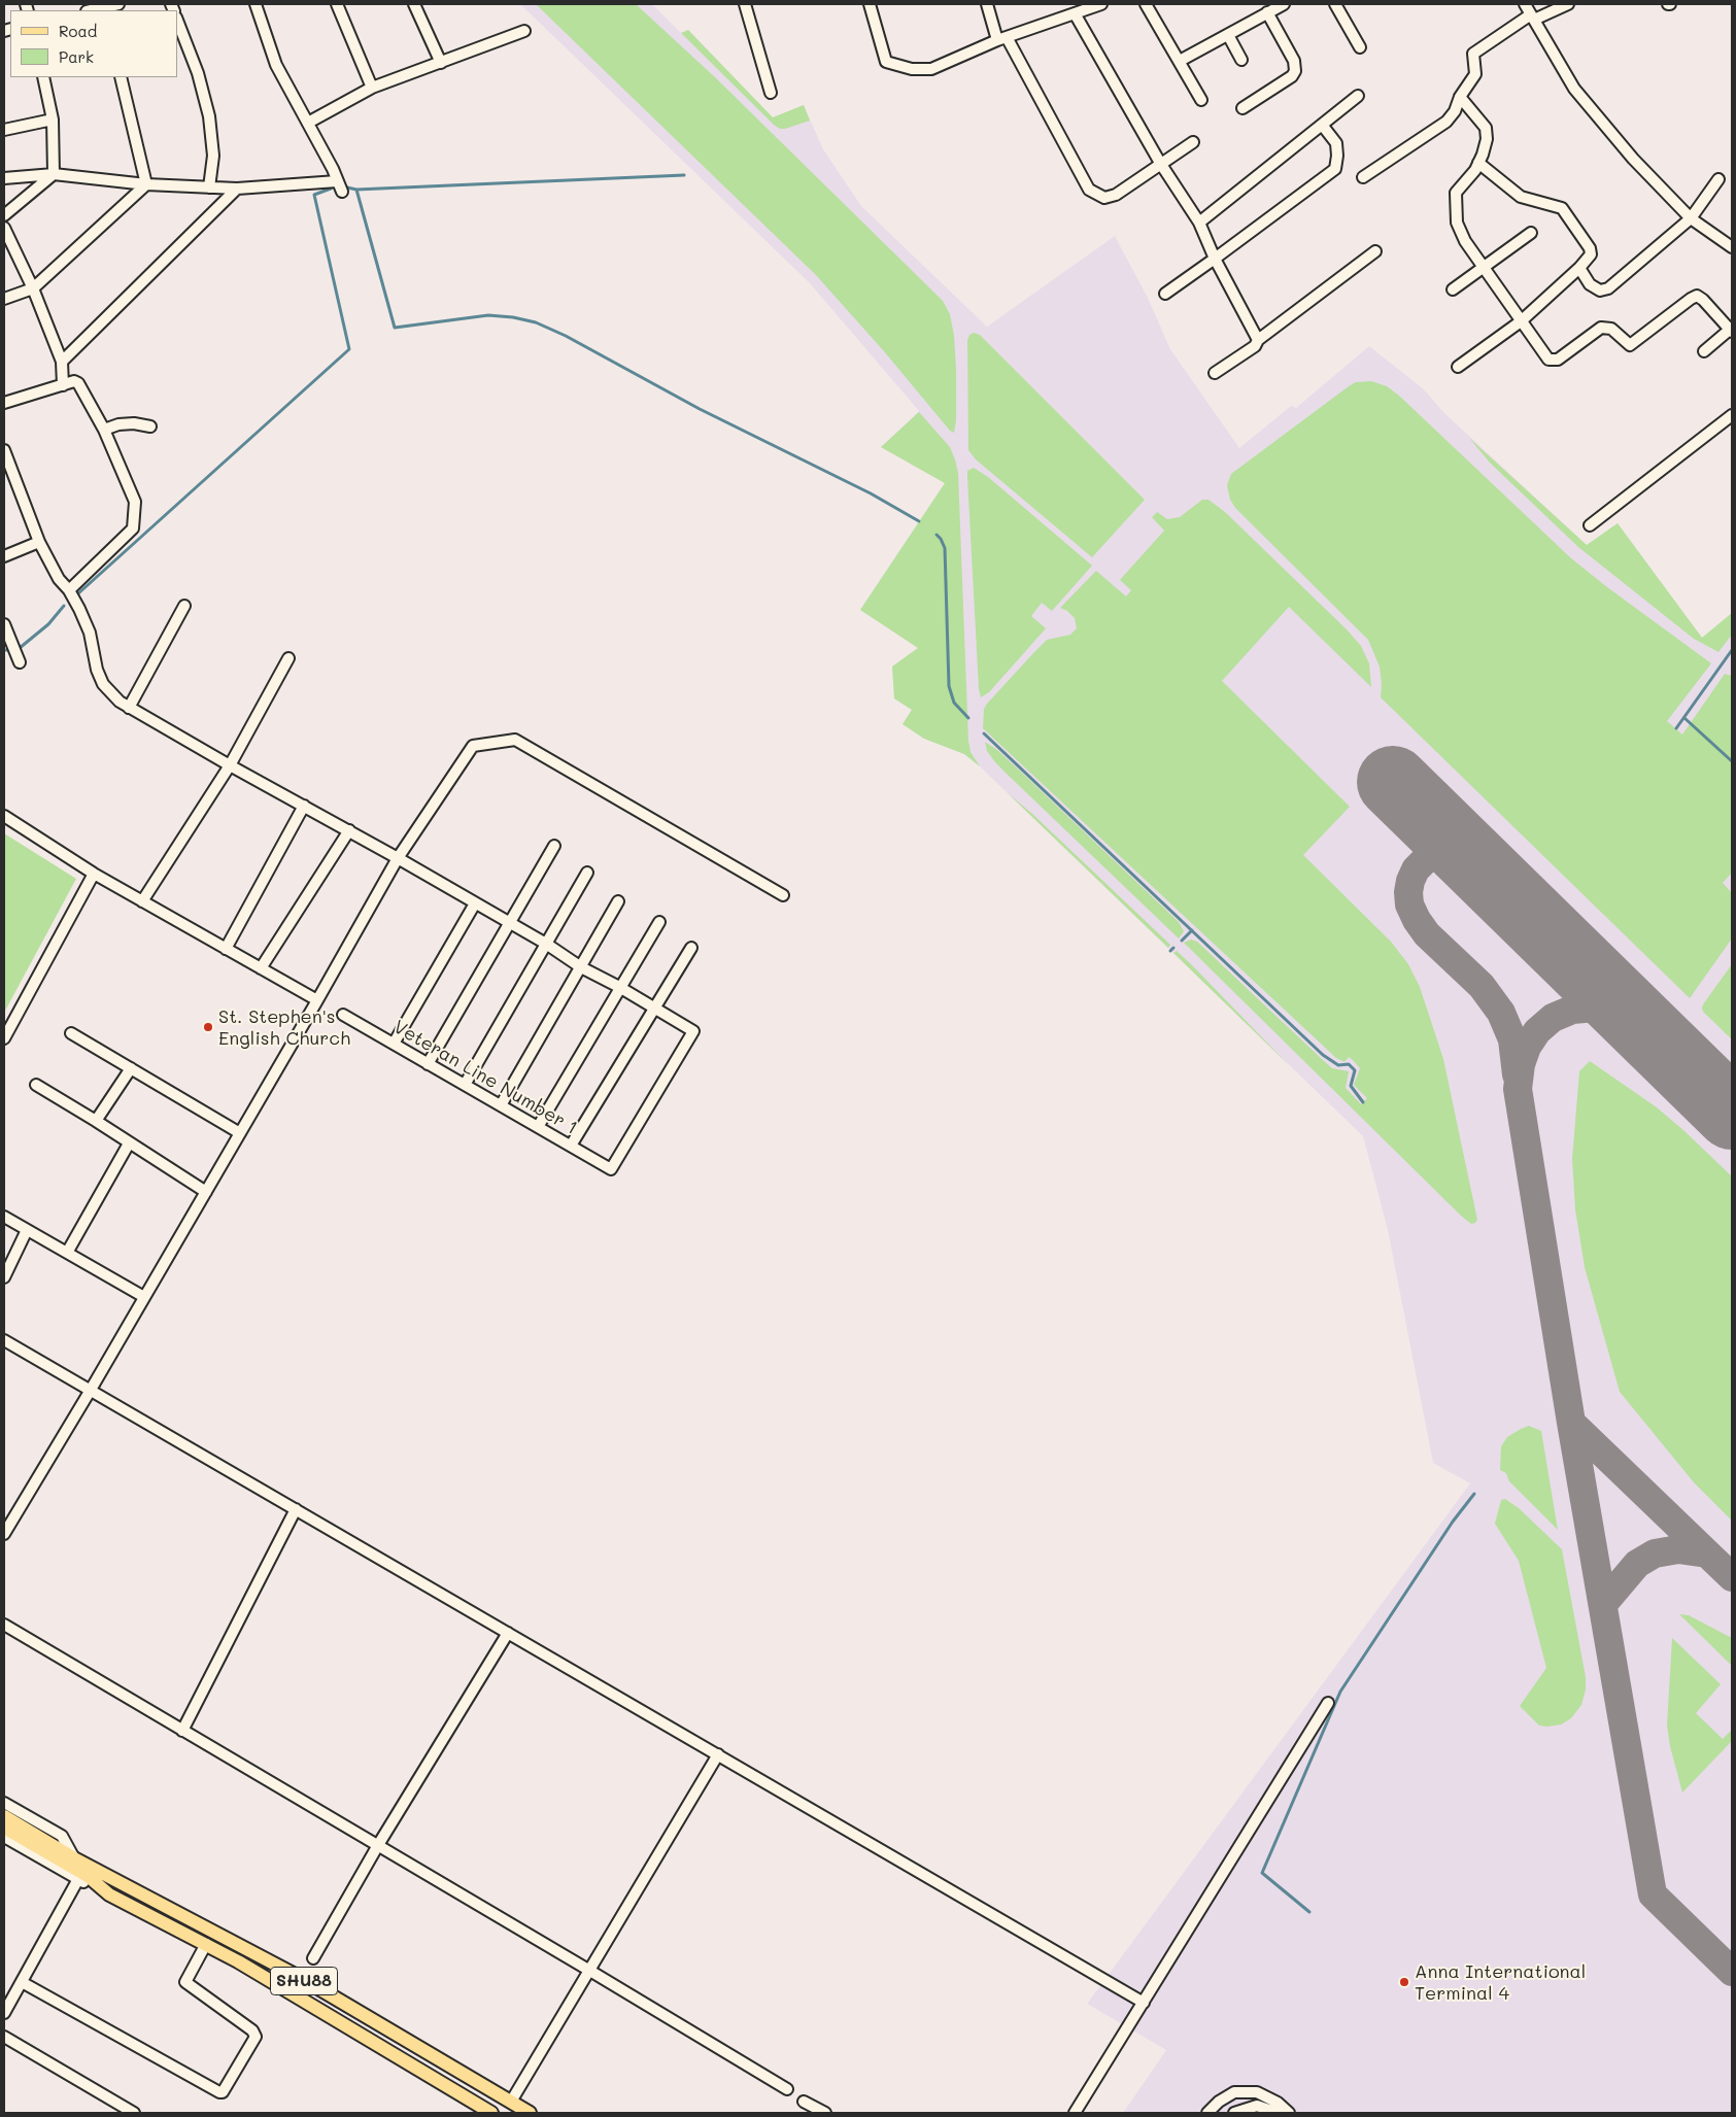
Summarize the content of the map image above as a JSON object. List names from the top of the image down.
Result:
{
  "streets": {
    "main road": ["SHU88"],
    "street": ["Veteran Line Number 1"]
  },
  "places": ["St. Stephen's English Church", "Anna International Terminal 4"],
  "legend": ["Road", "Park"]
}
